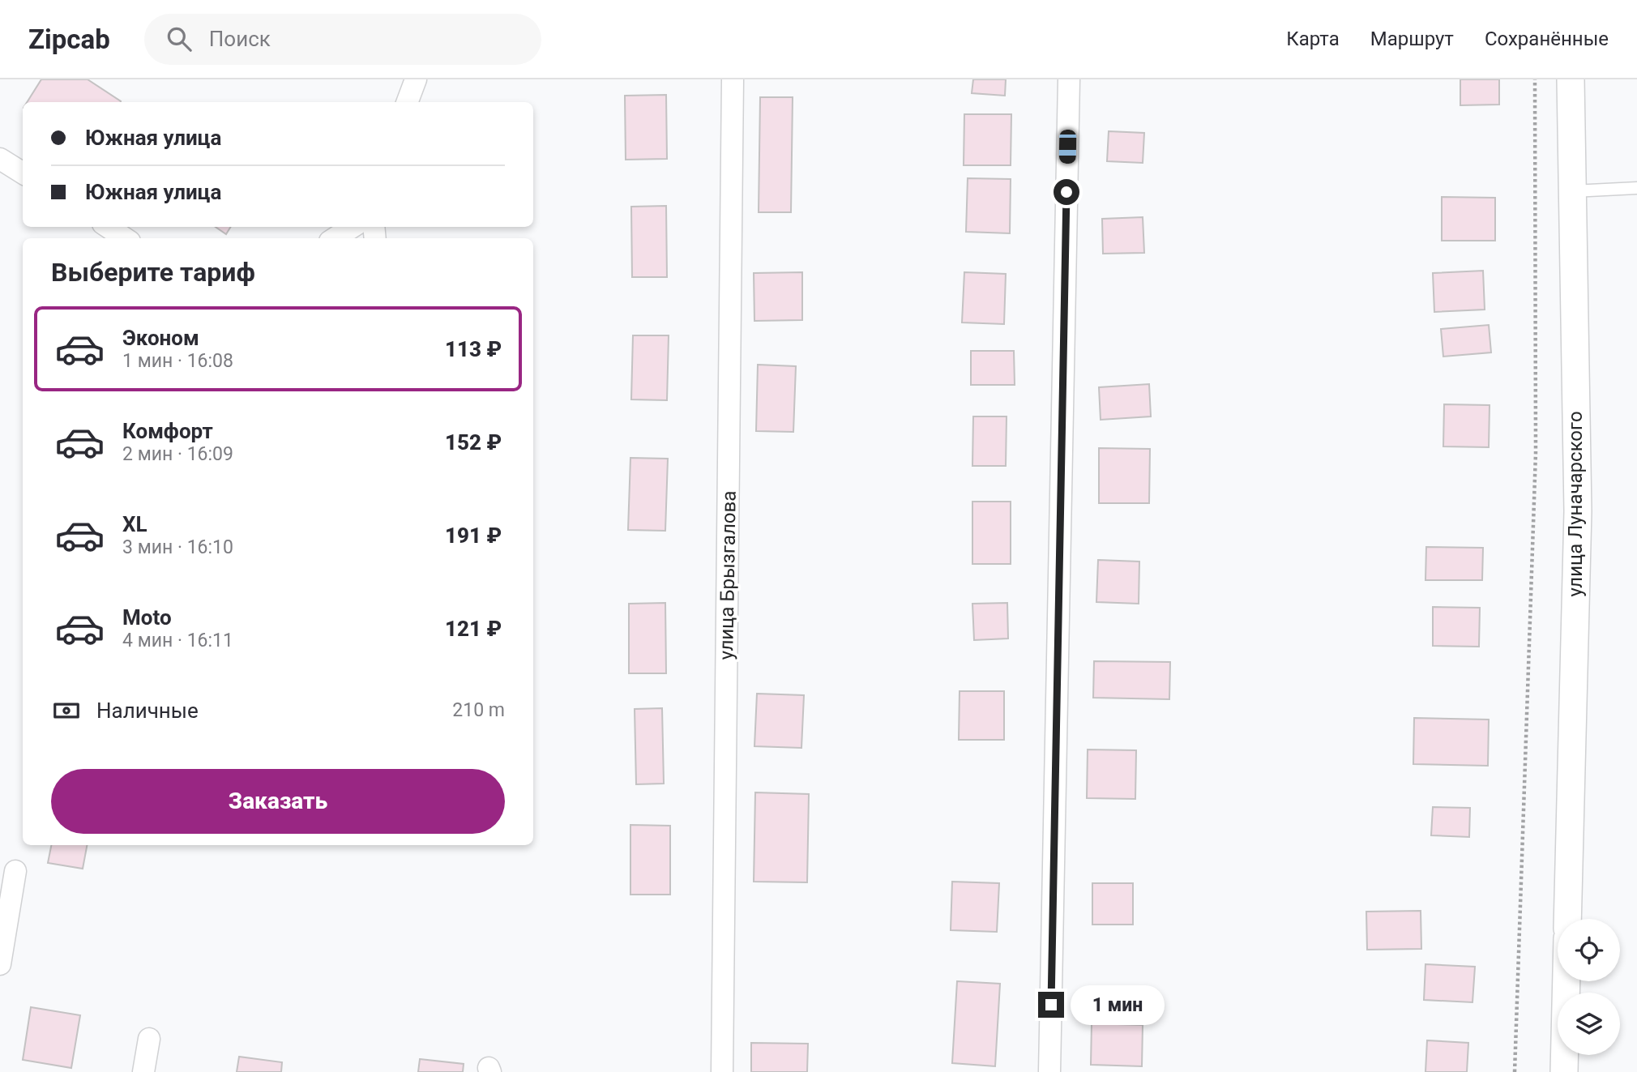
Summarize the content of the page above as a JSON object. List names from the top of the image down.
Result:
{
  "streets": {
    "street": ["улица Луначарского", "улица Брызгалова"]
  },
  "page": {
    "header": "Zipcab",
    "search": "Поиск",
    "nav": ["Карта", "Маршрут", "Сохранённые"],
    "banner": ["Южная улица", "Южная улица"],
    "heading": "Выберите тариф",
    "list": [
      {
        "name": "Эконом",
        "note": "1 мин · 16:08",
        "value": "113 ₽"
      },
      {
        "name": "Комфорт",
        "note": "2 мин · 16:09",
        "value": "152 ₽"
      },
      {
        "name": "XL",
        "note": "3 мин · 16:10",
        "value": "191 ₽"
      },
      {
        "name": "Moto",
        "note": "4 мин · 16:11",
        "value": "121 ₽"
      }
    ],
    "pay": ["Наличные", "210 m"],
    "buttons": "Заказать",
    "bubble": "1 мин"
  }
}
